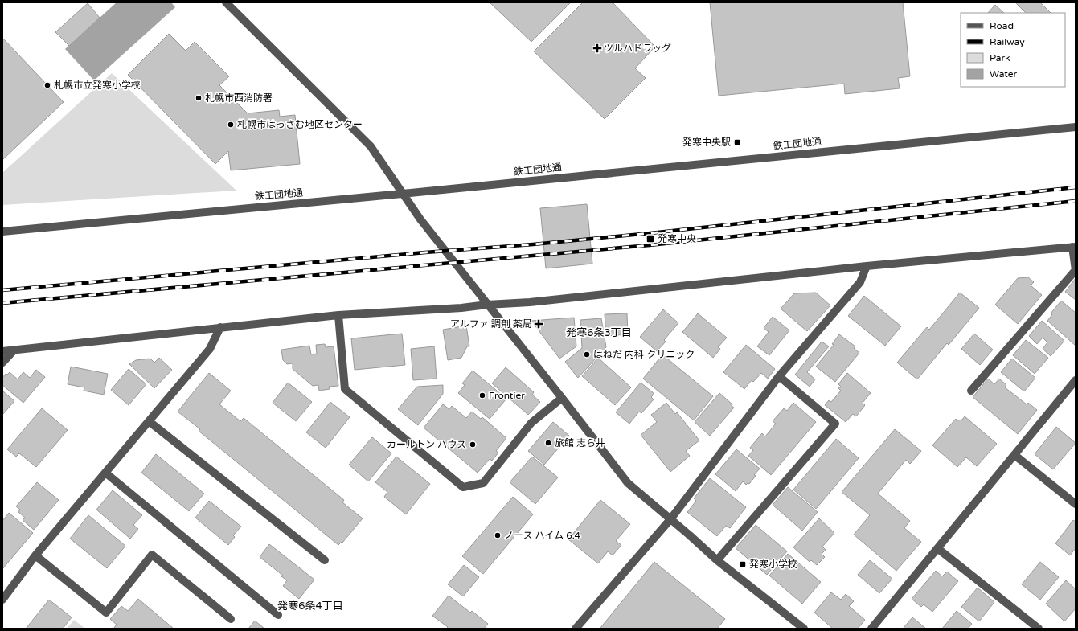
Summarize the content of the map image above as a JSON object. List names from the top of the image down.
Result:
{
  "streets": {
    "street": ["鉄工団地通"]
  },
  "districts": ["発寒6条3丁目", "発寒6条4丁目"],
  "places": {
    "health": ["ツルハドラッグ", "アルファ 調剤 薬局"],
    "other": [
      "札幌市立発寒小学校",
      "札幌市西消防署",
      "札幌市はっさむ地区センター",
      "はねだ 内科 クリニック",
      "Frontier",
      "旅館 志ら井",
      "カールトン ハウス",
      "ノース ハイム 6.4"
    ],
    "transit": ["発寒中央駅", "発寒中央", "発寒小学校"]
  },
  "legend": [
    "Road",
    "Railway",
    "Park",
    "Water"
  ]
}
